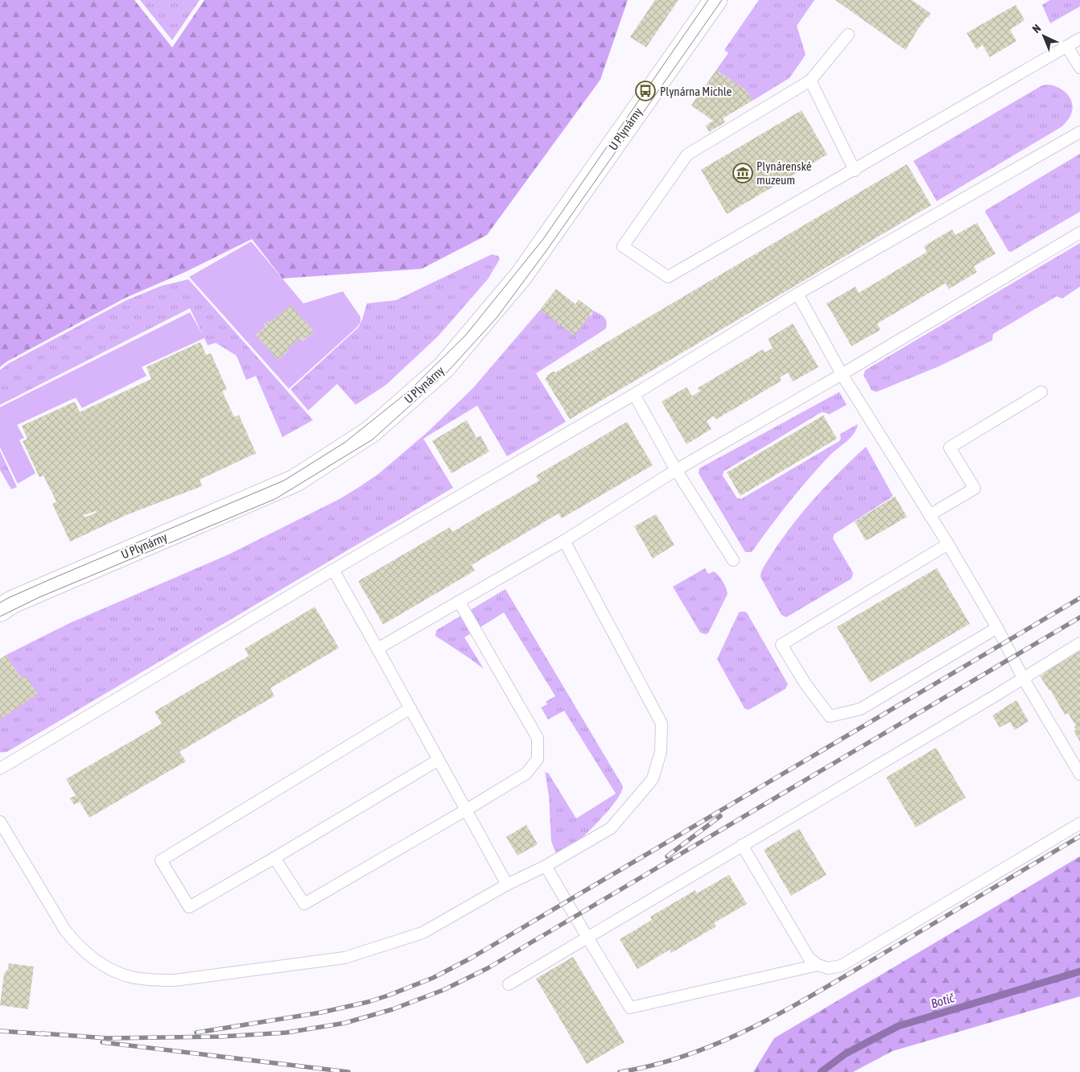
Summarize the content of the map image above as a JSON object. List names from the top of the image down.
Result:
{
  "streets": {
    "street": ["U Plynárny"]
  },
  "water": ["Botič"],
  "places": {
    "bus stop": ["Plynárna Michle"],
    "museum": ["Plynárenské muzeum"]
  },
  "north": "top left"
}
